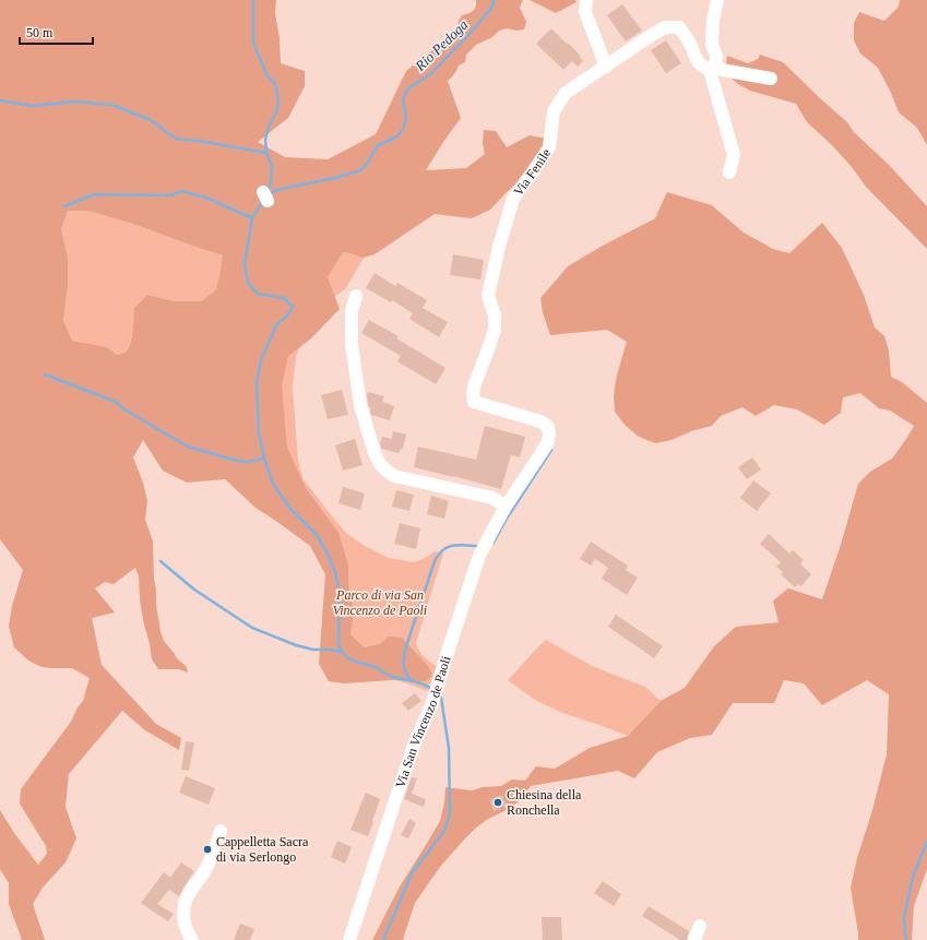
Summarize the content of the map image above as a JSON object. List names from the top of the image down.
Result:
{
  "streets": {
    "street": ["Via Fenile", "Via San Vincenzo de Paoli"]
  },
  "crossings": [
    ["Via Fenile", "Via San Vincenzo de Paoli"]
  ],
  "water": ["Rio Pedoga"],
  "parks": ["Parco di via San Vincenzo de Paoli"],
  "places": ["Chiesina della Ronchella", "Cappelletta Sacra di via Serlongo"],
  "scale_bar": "50 m"
}
